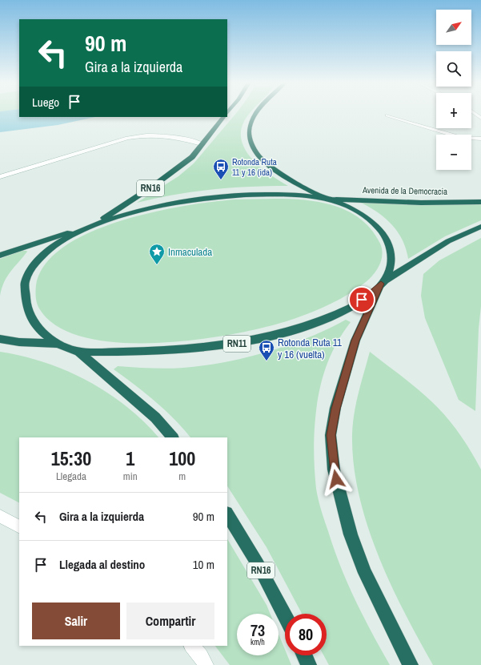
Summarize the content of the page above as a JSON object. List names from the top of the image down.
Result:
{
  "streets": {
    "highway": ["RN16", "Avenida de la Democracia", "RN11"]
  },
  "crossings": [
    ["RN16", "RN11"],
    ["Avenida de la Democracia", "RN11"]
  ],
  "places": {
    "bus stop": ["Rotonda Ruta 11 y 16 (ida)", "Rotonda Ruta 11 y 16 (vuelta)"],
    "place": ["Inmaculada"]
  },
  "north": "top right",
  "page": {
    "map_buttons": ["+", "−"],
    "turn": ["90 m", "Gira a la izquierda"],
    "then": "Luego",
    "eta": [
      "15:30",
      "Llegada",
      "1",
      "min",
      "100",
      "m"
    ],
    "list": [
      {
        "name": "Gira a la izquierda",
        "value": "90 m"
      },
      {
        "name": "Llegada al destino",
        "value": "10 m"
      }
    ],
    "buttons": ["Salir", "Compartir"],
    "speed": "73 km/h",
    "limit": "80"
  }
}
